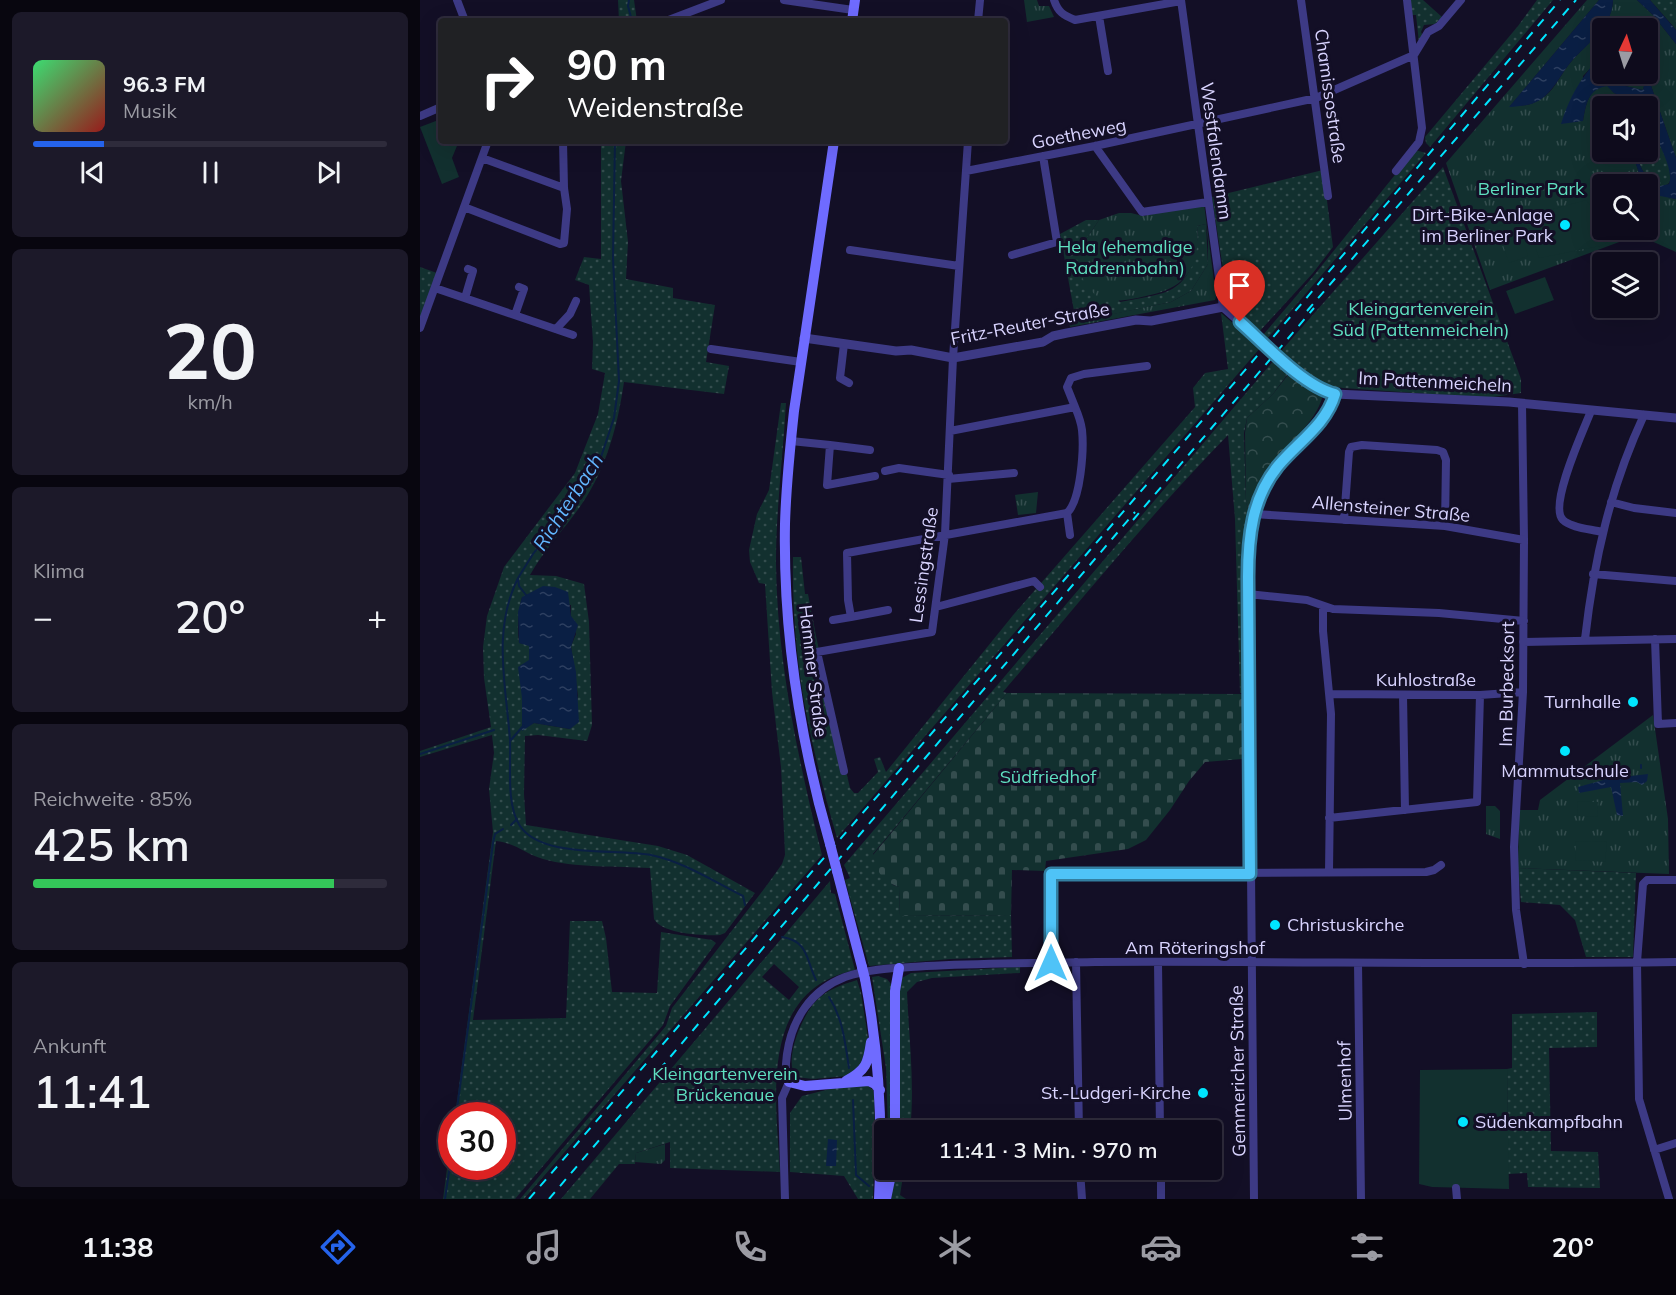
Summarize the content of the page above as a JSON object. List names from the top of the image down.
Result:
{
  "streets": {
    "main road": ["Hammer Straße"],
    "street": [
      "Chamissostraße",
      "Goetheweg",
      "Westfalendamm",
      "Fritz-Reuter-Straße",
      "Im Pattenmeicheln",
      "Allensteiner Straße",
      "Lessingstraße",
      "Kuhlostraße",
      "Im Burbecksort",
      "Am Röteringshof",
      "Gemmericher Straße",
      "Ulmenhof"
    ]
  },
  "crossings": [
    ["Chamissostraße", "Goetheweg"],
    ["Goetheweg", "Westfalendamm"],
    ["Goetheweg", "Lessingstraße"],
    ["Westfalendamm", "Fritz-Reuter-Straße"],
    ["Westfalendamm", "Im Pattenmeicheln"],
    ["Fritz-Reuter-Straße", "Im Pattenmeicheln"],
    ["Fritz-Reuter-Straße", "Lessingstraße"],
    ["Fritz-Reuter-Straße", "Hammer Straße"],
    ["Im Pattenmeicheln", "Im Burbecksort"],
    ["Im Pattenmeicheln", "Gemmericher Straße"],
    ["Allensteiner Straße", "Im Burbecksort"],
    ["Allensteiner Straße", "Gemmericher Straße"],
    ["Kuhlostraße", "Im Burbecksort"],
    ["Im Burbecksort", "Am Röteringshof"],
    ["Am Röteringshof", "Gemmericher Straße"],
    ["Am Röteringshof", "Ulmenhof"]
  ],
  "water": ["Richterbach"],
  "parks": [
    "Berliner Park",
    "Hela (ehemalige Radrennbahn)",
    "Kleingartenverein Süd (Pattenmeicheln)",
    "Südfriedhof",
    "Kleingartenverein Brückenaue"
  ],
  "places": [
    "Dirt-Bike-Anlage im Berliner Park",
    "Turnhalle",
    "Mammutschule",
    "Christuskirche",
    "St.-Ludgeri-Kirche",
    "Südenkampfbahn"
  ],
  "north": "top",
  "page": {
    "turn": ["90 m", "Weidenstraße"],
    "song": ["96.3 FM", "Musik"],
    "tile": [
      ["20", "km/h"],
      "Klima",
      ["Reichweite · 85%", "425 km"],
      ["Ankunft", "11:41"]
    ],
    "heat": ["−", "20°", "+"],
    "limit": "30",
    "trip": "11:41 · 3 Min. · 970 m",
    "tabs": ["11:38", "20°"]
  }
}
